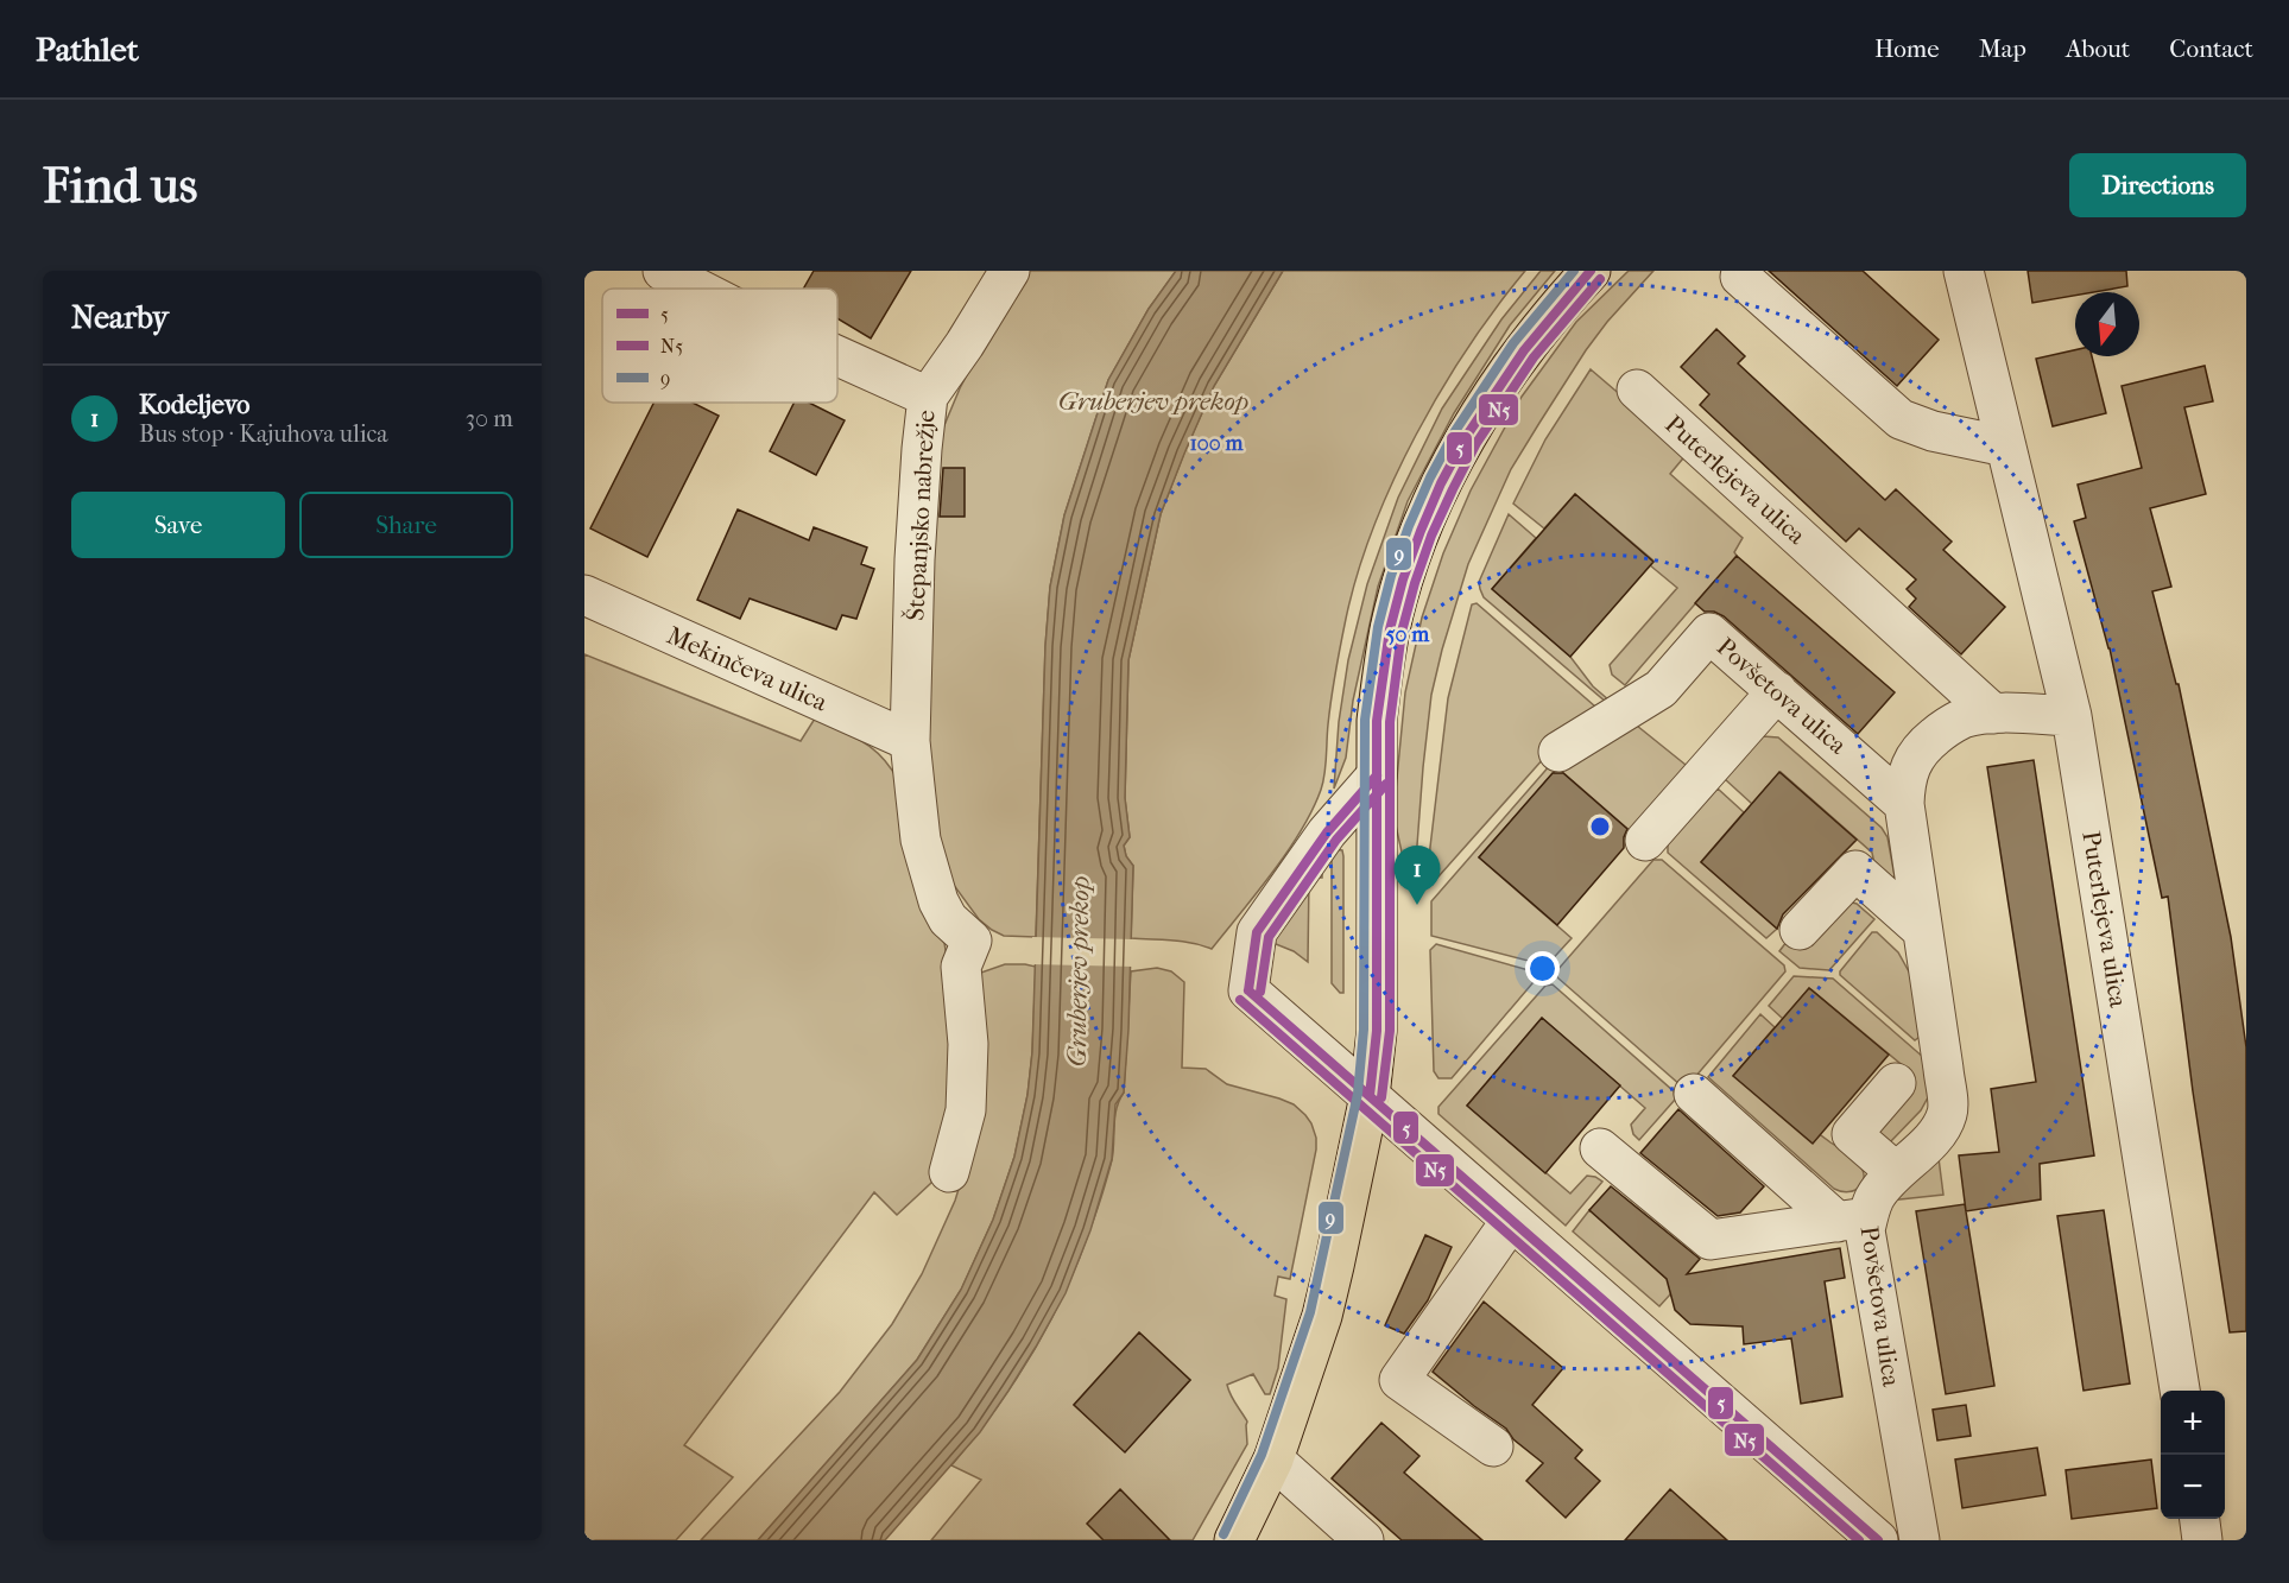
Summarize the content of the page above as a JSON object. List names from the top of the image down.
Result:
{
  "streets": {
    "street": [
      "Puterlejeva ulica",
      "Štepanjsko nabrežje",
      "Mekinčeva ulica",
      "Povšetova ulica"
    ]
  },
  "crossings": [
    ["Puterlejeva ulica", "Povšetova ulica"],
    ["Štepanjsko nabrežje", "Mekinčeva ulica"]
  ],
  "water": ["Gruberjev prekop"],
  "lines": ["transit line 5", "transit line 9", "transit line N5"],
  "legend": ["5", "N5", "9"],
  "north": "bottom",
  "page": {
    "header": "Pathlet",
    "nav": [
      "Home",
      "Map",
      "About",
      "Contact"
    ],
    "buttons": [
      "Directions",
      ["Save", "Share"]
    ],
    "title": "Find us",
    "heading": "Nearby",
    "list": [
      {
        "mark": "1",
        "name": "Kodeljevo",
        "note": "Bus stop · Kajuhova ulica",
        "value": "30 m"
      }
    ],
    "pins": "1",
    "map_buttons": ["+", "−"]
  },
  "rings": ["100 m", "50 m"]
}
